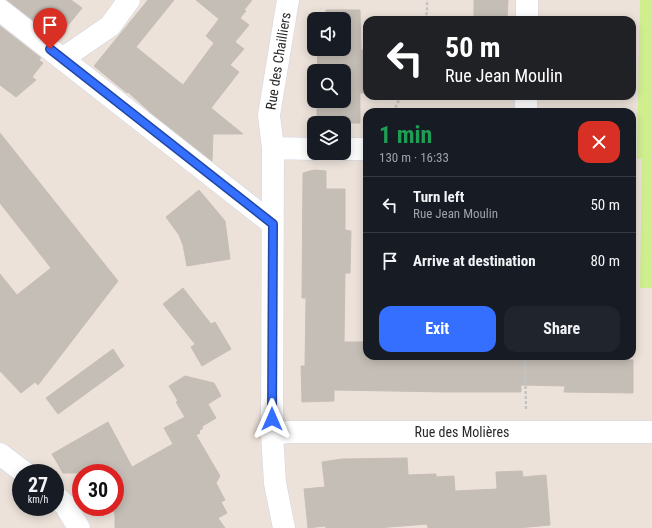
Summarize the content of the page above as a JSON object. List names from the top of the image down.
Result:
{
  "streets": {
    "street": ["Rue des Chailliers", "Rue des Molières"]
  },
  "crossings": [
    ["Rue des Chailliers", "Rue des Molières"]
  ],
  "page": {
    "turn": ["50 m", "Rue Jean Moulin"],
    "heading": ["1 min", "130 m · 16:33"],
    "list": [
      {
        "name": "Turn left",
        "note": "Rue Jean Moulin",
        "value": "50 m"
      },
      {
        "name": "Arrive at destination",
        "value": "80 m"
      }
    ],
    "buttons": ["Exit", "Share"],
    "speed": "27 km/h",
    "limit": "30"
  }
}
